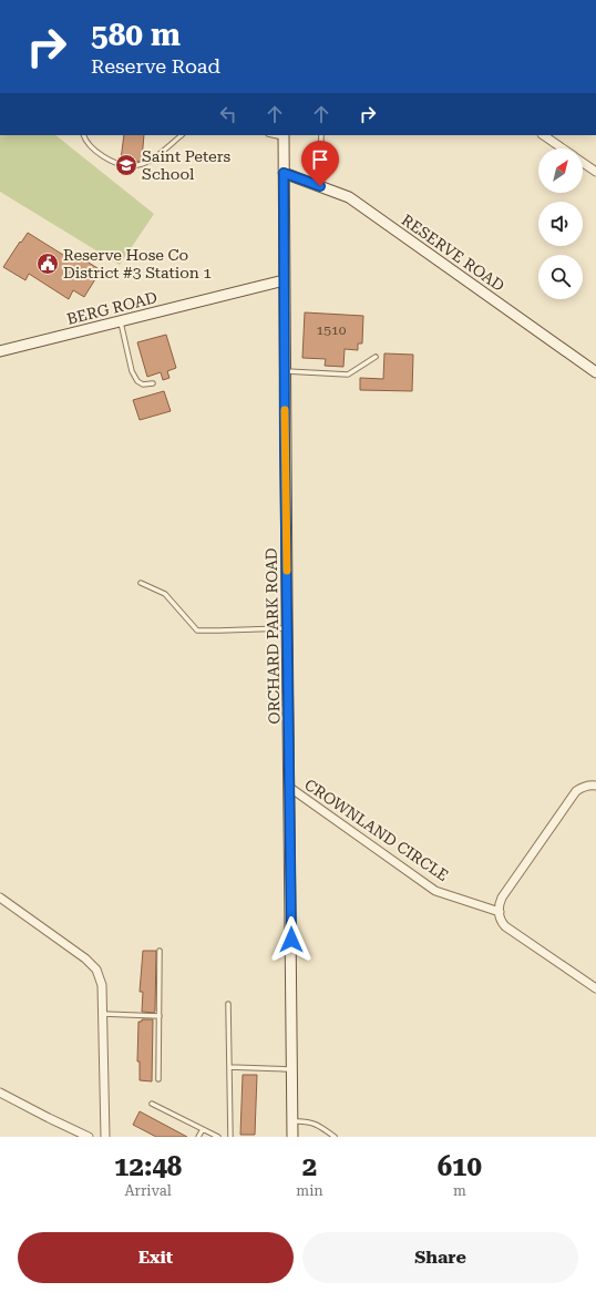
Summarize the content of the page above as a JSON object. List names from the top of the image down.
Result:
{
  "streets": {
    "main road": ["RESERVE ROAD", "BERG ROAD", "ORCHARD PARK ROAD"],
    "street": ["CROWNLAND CIRCLE"]
  },
  "crossings": [
    ["RESERVE ROAD", "ORCHARD PARK ROAD"],
    ["BERG ROAD", "ORCHARD PARK ROAD"],
    ["ORCHARD PARK ROAD", "CROWNLAND CIRCLE"]
  ],
  "places": {
    "school or university": ["Saint Peters School"],
    "public building": ["Reserve Hose Co District #3 Station 1"]
  },
  "house_numbers": ["1510"],
  "north": "top right",
  "page": {
    "turn": ["580 m", "Reserve Road"],
    "eta": [
      "12:48",
      "Arrival",
      "2",
      "min",
      "610",
      "m"
    ],
    "buttons": ["Exit", "Share"]
  }
}
